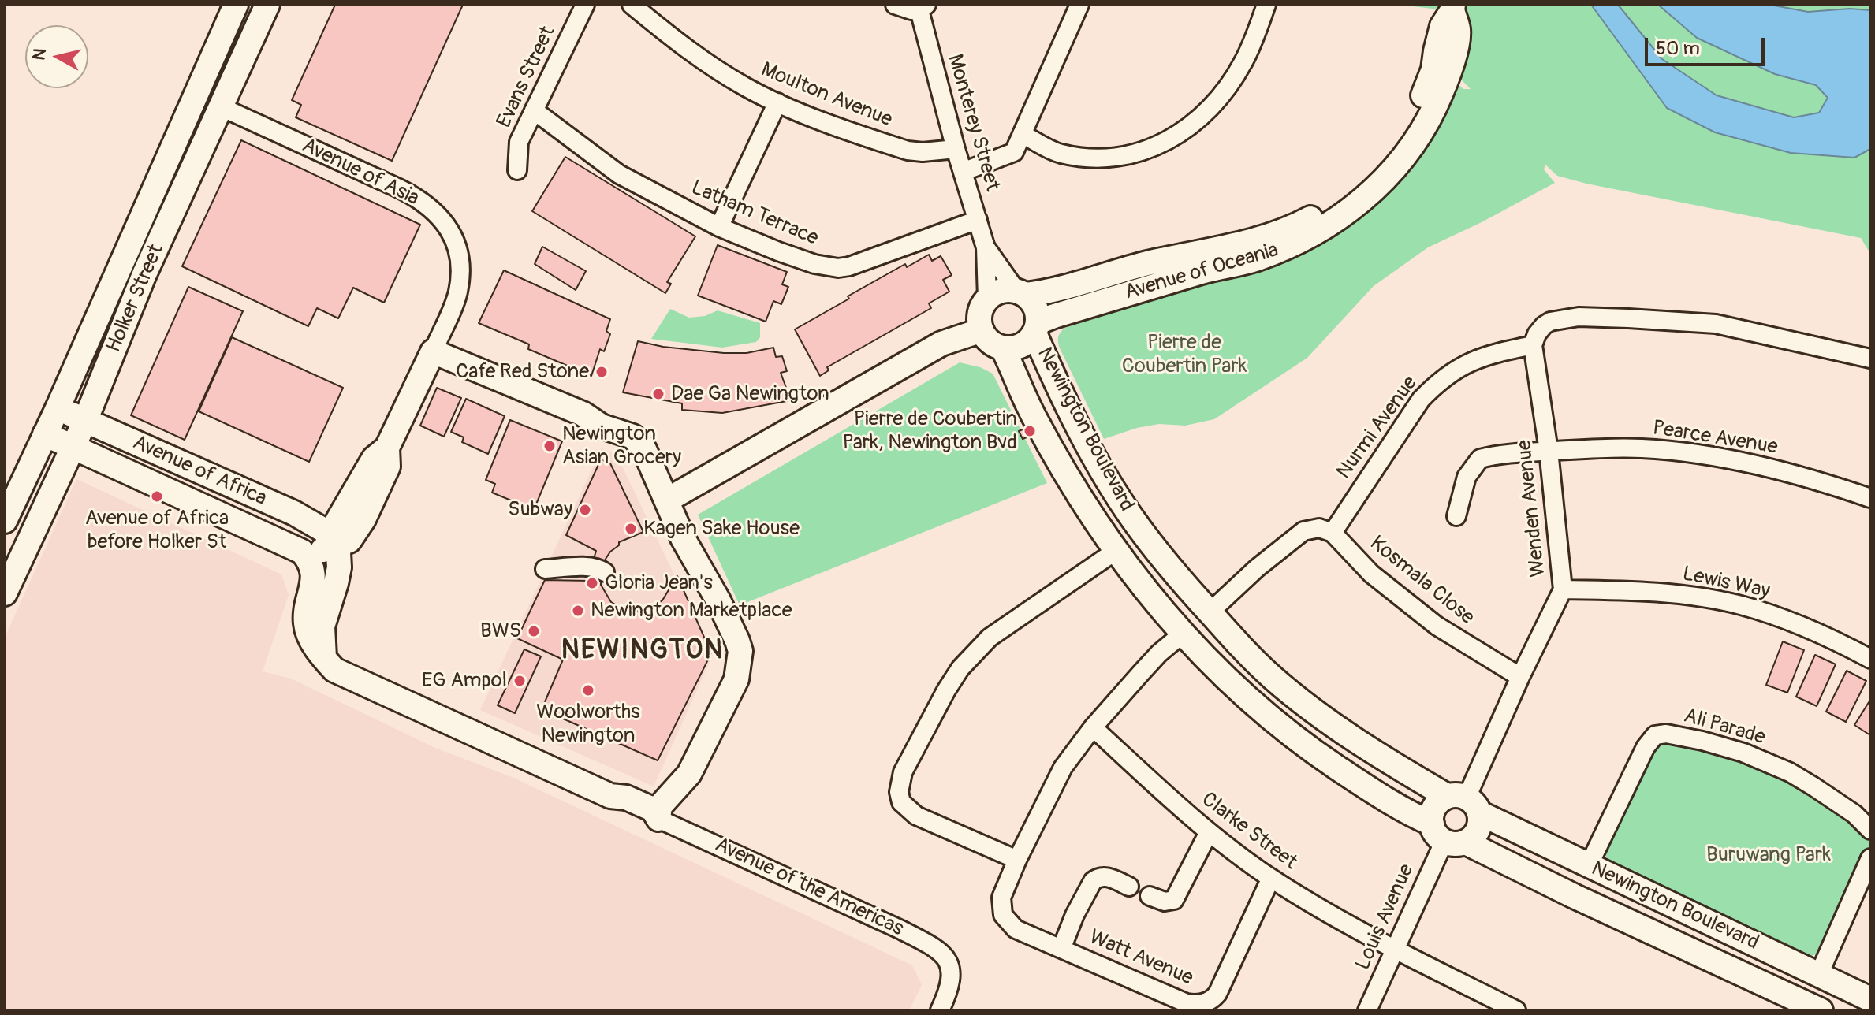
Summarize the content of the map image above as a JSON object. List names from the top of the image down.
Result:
{
  "streets": {
    "street": [
      "Evans Street",
      "Moulton Avenue",
      "Monterey Street",
      "Avenue of Asia",
      "Latham Terrace",
      "Avenue of Oceania",
      "Holker Street",
      "Nurmi Avenue",
      "Newington Boulevard",
      "Pearce Avenue",
      "Avenue of Africa",
      "Wenden Avenue",
      "Kosmala Close",
      "Lewis Way",
      "Ali Parade",
      "Clarke Street",
      "Avenue of the Americas",
      "Louis Avenue",
      "Watt Avenue"
    ]
  },
  "crossings": [
    ["Evans Street", "Latham Terrace"],
    ["Moulton Avenue", "Monterey Street"],
    ["Monterey Street", "Latham Terrace"],
    ["Monterey Street", "Avenue of Oceania"],
    ["Monterey Street", "Newington Boulevard"],
    ["Avenue of Asia", "Holker Street"],
    ["Avenue of Asia", "Avenue of Africa"],
    ["Avenue of Asia", "Avenue of the Americas"],
    ["Avenue of Oceania", "Newington Boulevard"],
    ["Holker Street", "Avenue of Africa"],
    ["Nurmi Avenue", "Wenden Avenue"],
    ["Nurmi Avenue", "Kosmala Close"],
    ["Newington Boulevard", "Wenden Avenue"],
    ["Newington Boulevard", "Ali Parade"],
    ["Newington Boulevard", "Louis Avenue"],
    ["Pearce Avenue", "Wenden Avenue"],
    ["Avenue of Africa", "Avenue of the Americas"],
    ["Wenden Avenue", "Kosmala Close"],
    ["Wenden Avenue", "Lewis Way"],
    ["Clarke Street", "Louis Avenue"],
    ["Clarke Street", "Watt Avenue"]
  ],
  "districts": ["NEWINGTON"],
  "parks": ["Pierre de Coubertin Park", "Buruwang Park"],
  "places": [
    "Cafe Red Stone",
    "Dae Ga Newington",
    "Pierre de Coubertin Park, Newington Bvd",
    "Newington Asian Grocery",
    "Avenue of Africa before Holker St",
    "Subway",
    "Kagen Sake House",
    "Gloria Jean's",
    "Newington Marketplace",
    "BWS",
    "EG Ampol",
    "Woolworths Newington"
  ],
  "scale_bar": "50 m",
  "north": "left"
}
